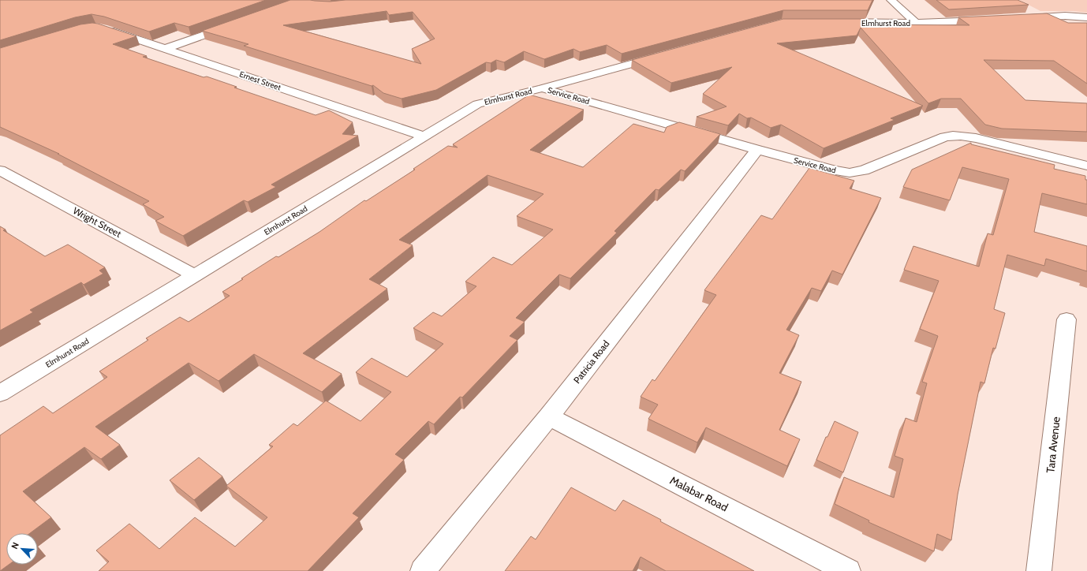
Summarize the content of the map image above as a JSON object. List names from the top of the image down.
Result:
{
  "streets": {
    "street": [
      "Elmhurst Road",
      "Ernest Street",
      "Service Road",
      "Wright Street",
      "Patricia Road",
      "Tara Avenue",
      "Malabar Road"
    ]
  },
  "crossings": [
    ["Elmhurst Road", "Ernest Street"],
    ["Elmhurst Road", "Service Road"],
    ["Elmhurst Road", "Wright Street"],
    ["Service Road", "Patricia Road"],
    ["Patricia Road", "Malabar Road"]
  ],
  "north": "top left"
}
